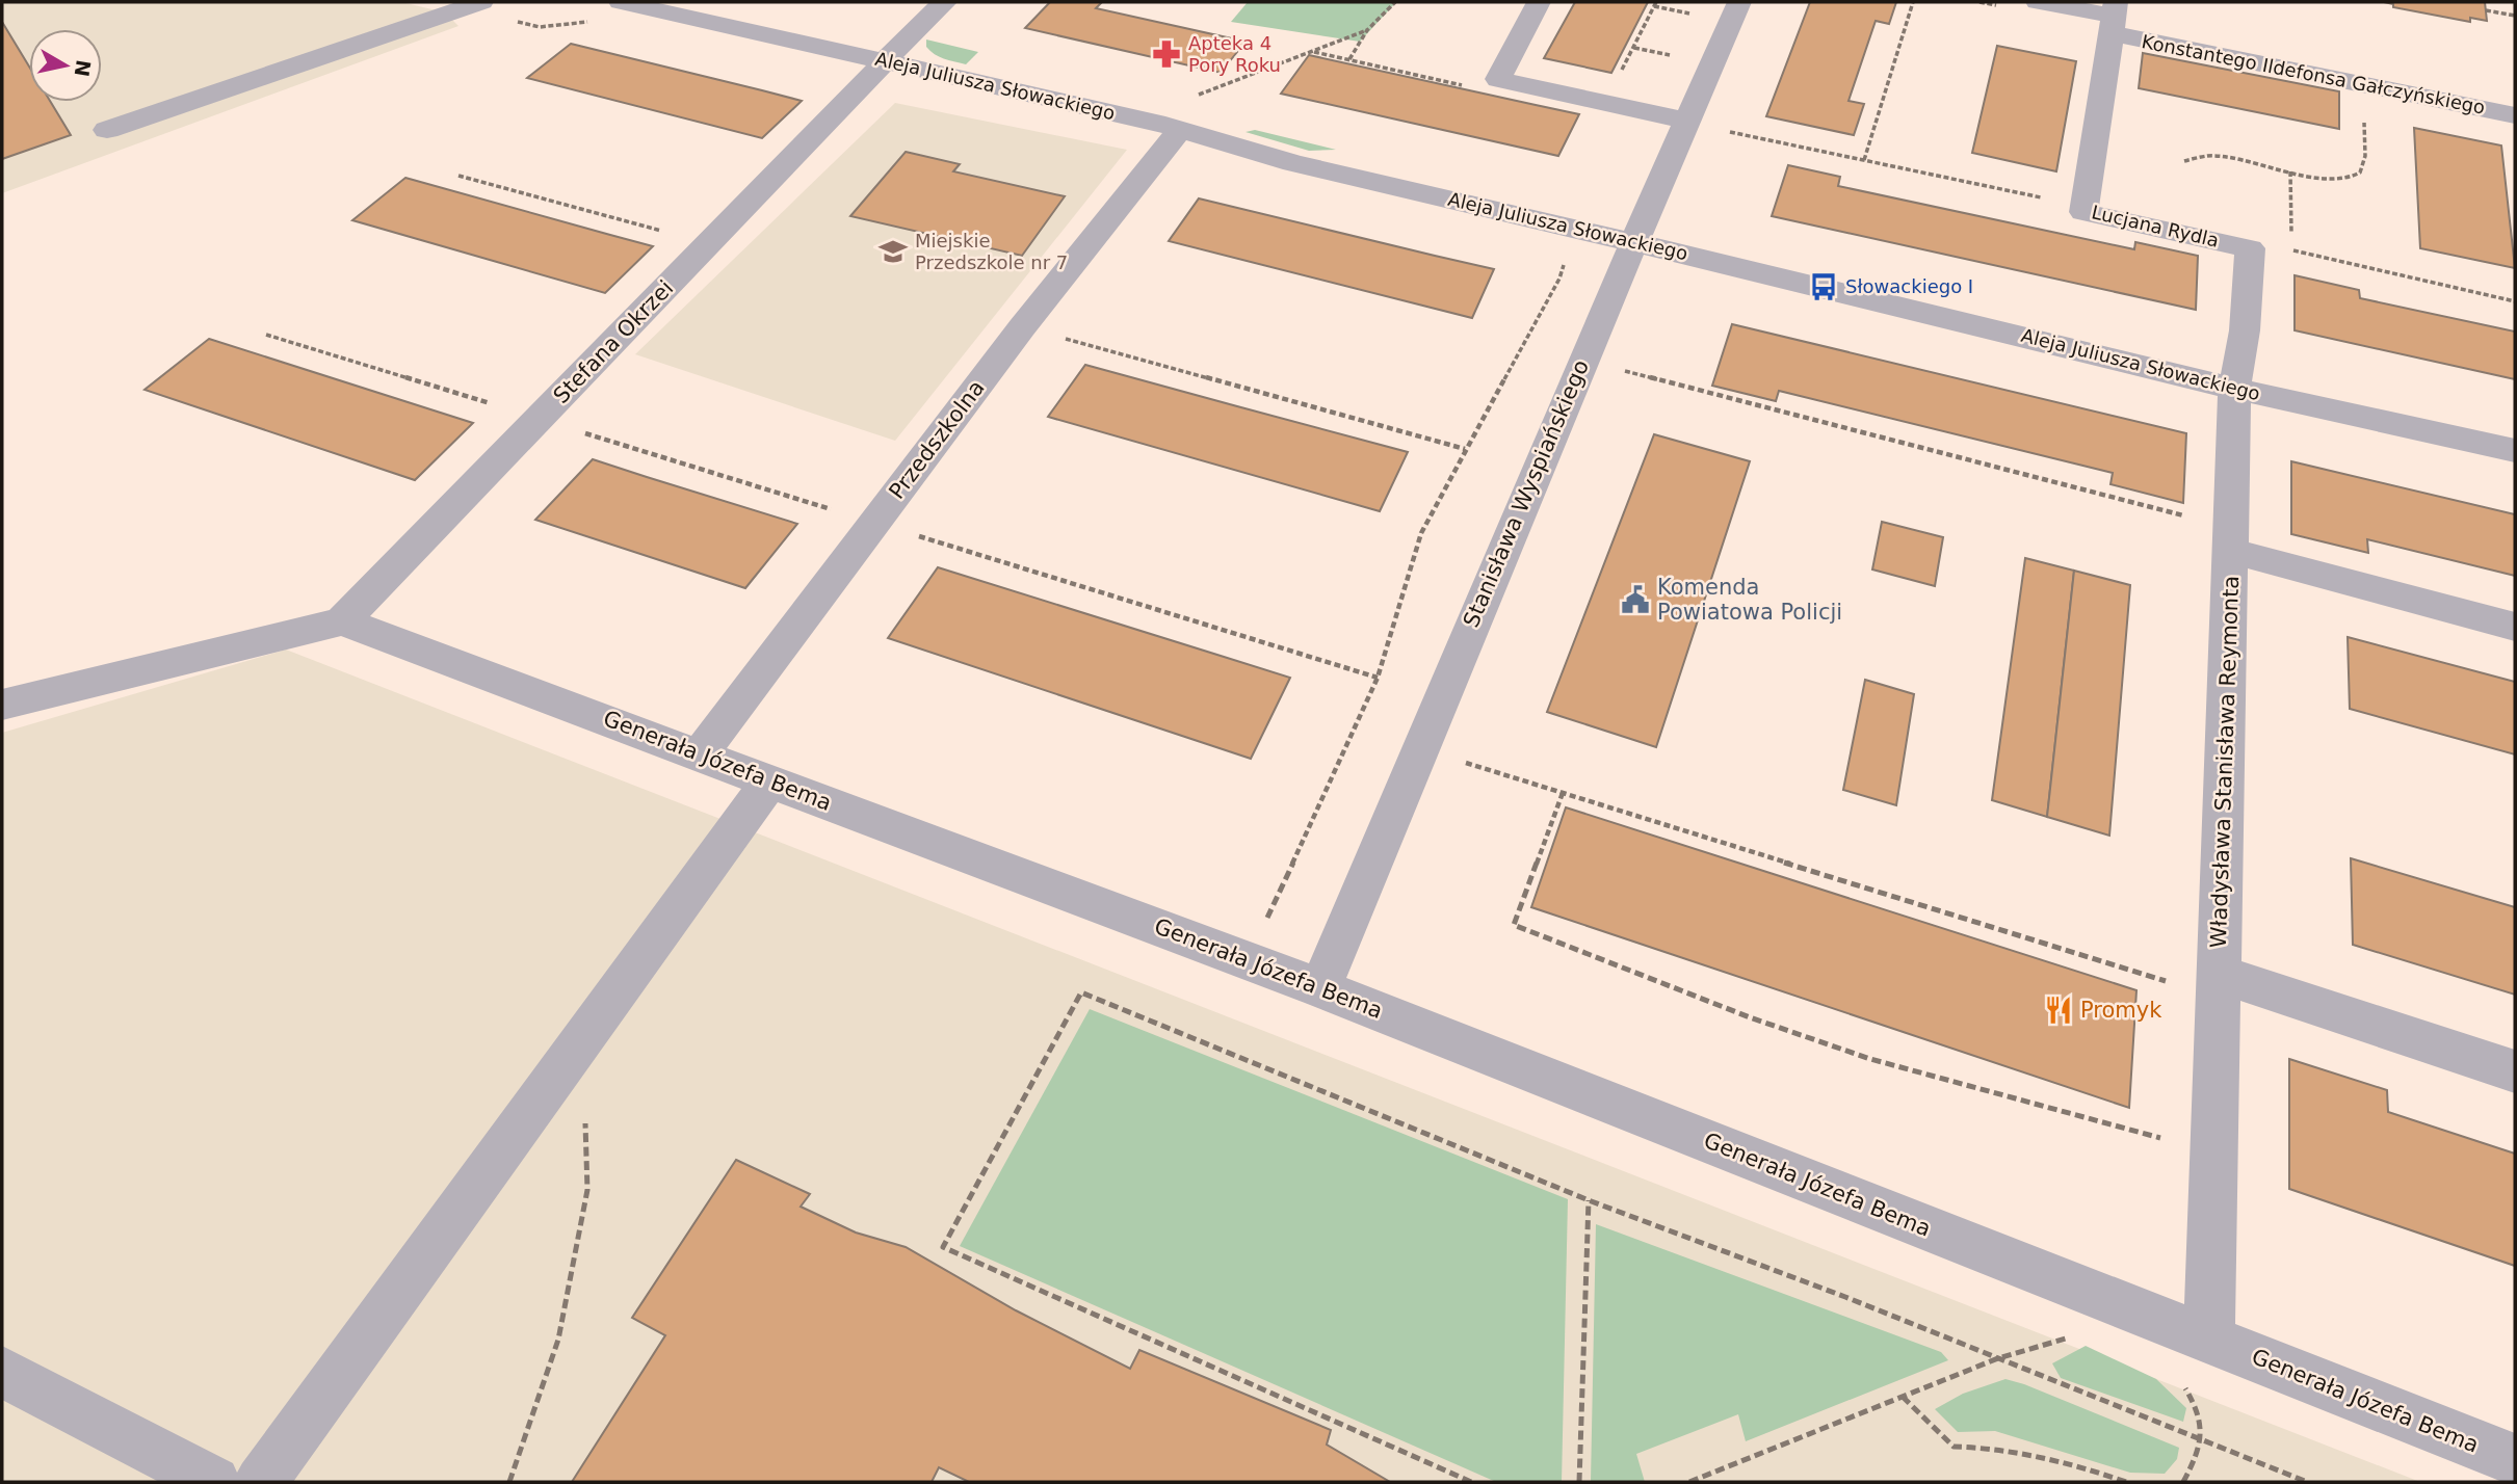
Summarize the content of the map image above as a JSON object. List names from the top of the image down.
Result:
{
  "streets": {
    "street": [
      "Konstantego Ildefonsa Gałczyńskiego",
      "Aleja Juliusza Słowackiego",
      "Lucjana Rydla",
      "Stefana Okrzei",
      "Przedszkolna",
      "Stanisława Wyspiańskiego",
      "Generała Józefa Bema",
      "Władysława Stanisława Reymonta"
    ]
  },
  "crossings": [
    ["Konstantego Ildefonsa Gałczyńskiego", "Lucjana Rydla"],
    ["Aleja Juliusza Słowackiego", "Lucjana Rydla"],
    ["Aleja Juliusza Słowackiego", "Stefana Okrzei"],
    ["Aleja Juliusza Słowackiego", "Przedszkolna"],
    ["Aleja Juliusza Słowackiego", "Stanisława Wyspiańskiego"],
    ["Aleja Juliusza Słowackiego", "Władysława Stanisława Reymonta"],
    ["Lucjana Rydla", "Władysława Stanisława Reymonta"],
    ["Stefana Okrzei", "Generała Józefa Bema"],
    ["Przedszkolna", "Generała Józefa Bema"],
    ["Stanisława Wyspiańskiego", "Generała Józefa Bema"],
    ["Generała Józefa Bema", "Władysława Stanisława Reymonta"]
  ],
  "places": {
    "pharmacy": ["Apteka 4 Pory Roku"],
    "school or university": ["Miejskie Przedszkole nr 7"],
    "bus stop": ["Słowackiego I"],
    "public building": ["Komenda Powiatowa Policji"],
    "restaurant": ["Promyk"]
  },
  "north": "right"
}
